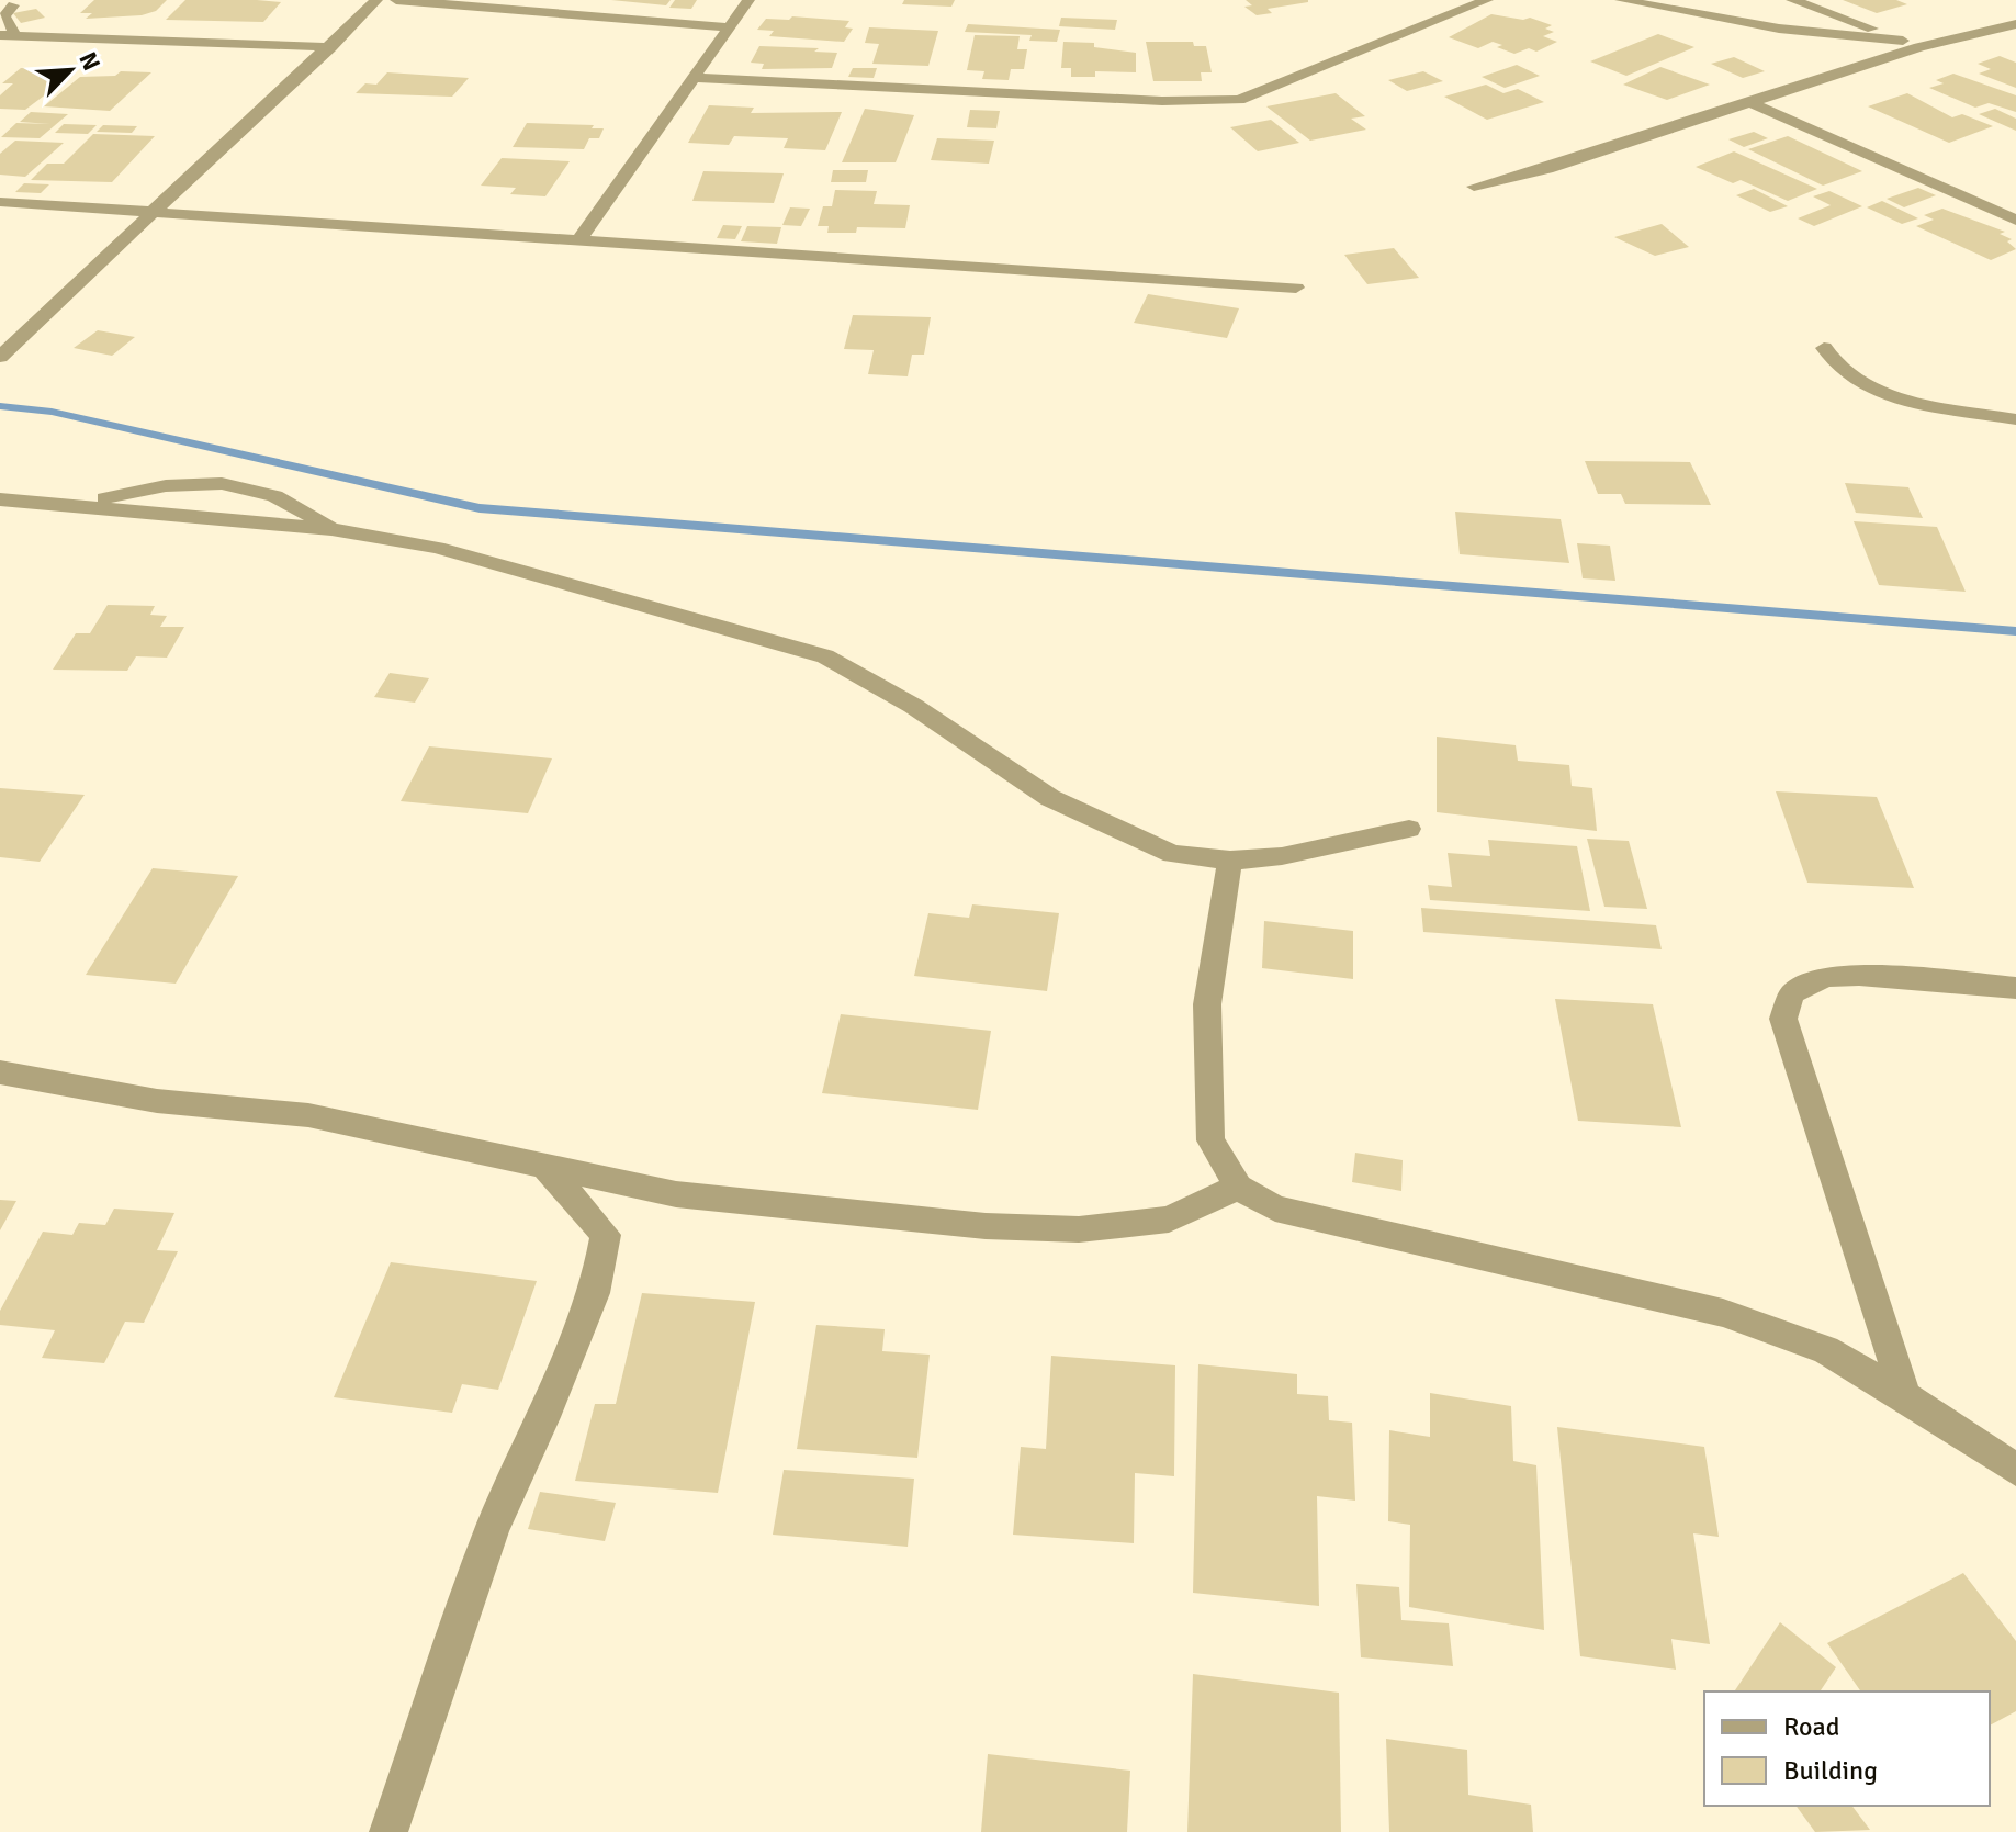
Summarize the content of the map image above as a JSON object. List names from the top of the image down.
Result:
{
  "legend": ["Road", "Building"],
  "north": "top right"
}
